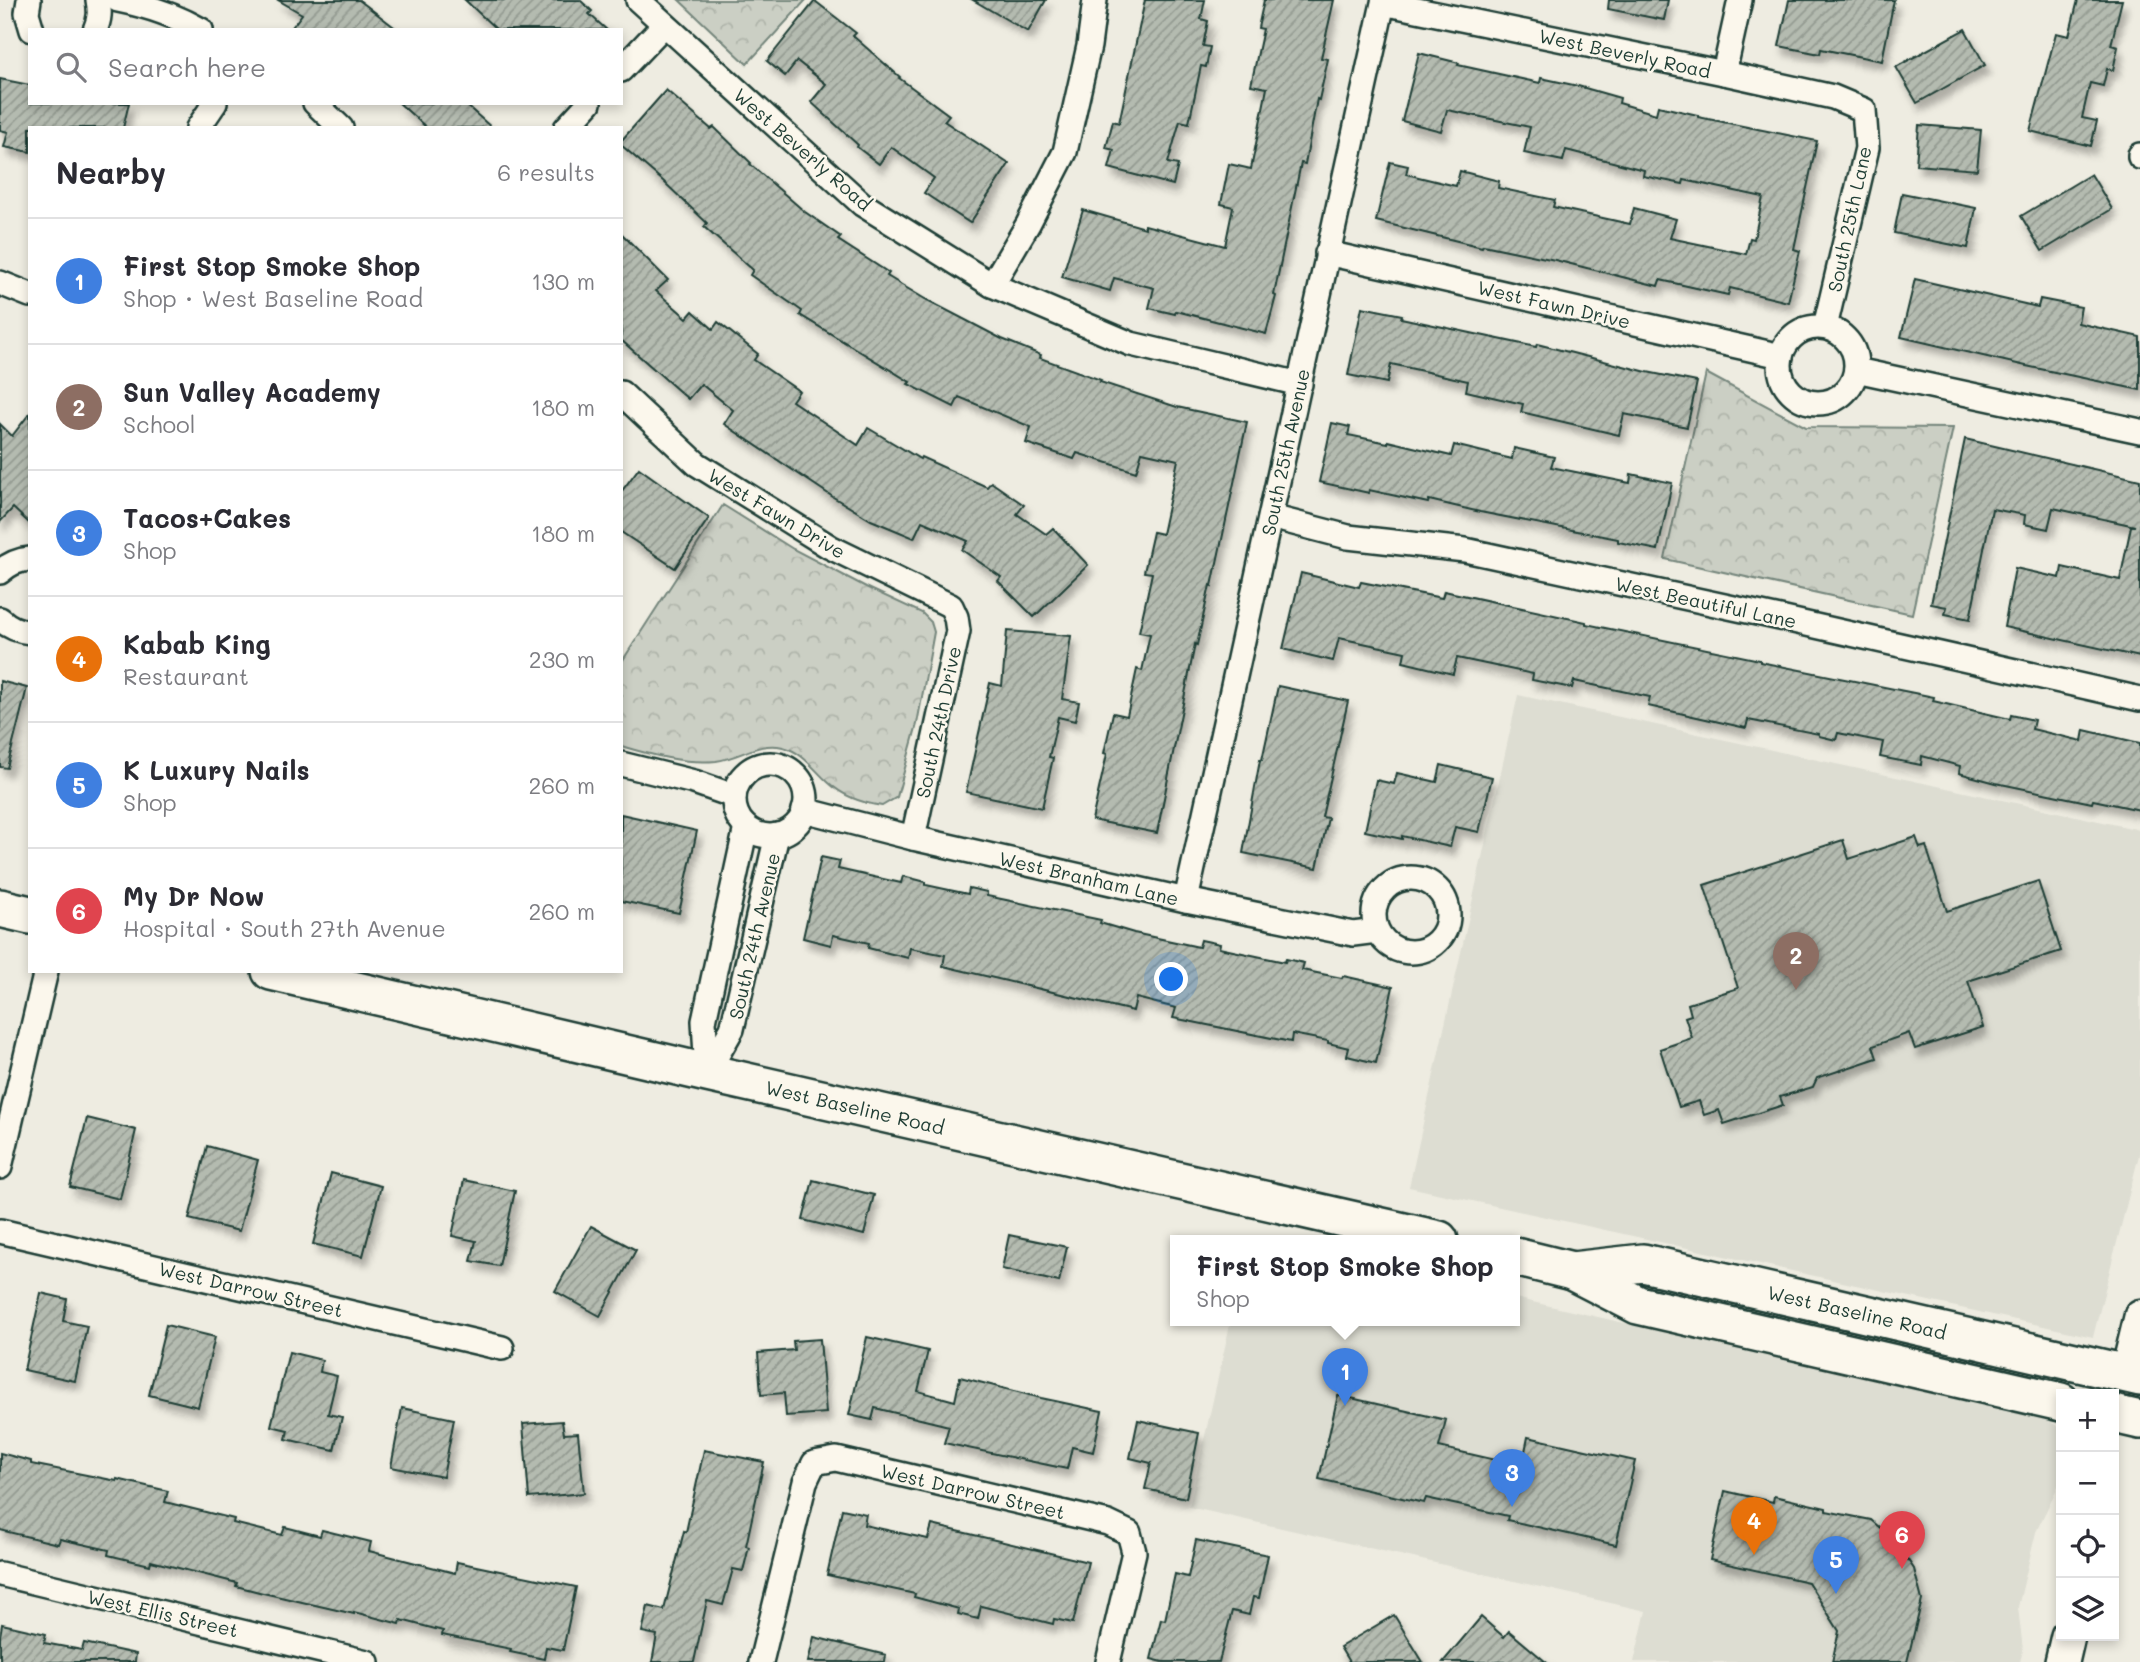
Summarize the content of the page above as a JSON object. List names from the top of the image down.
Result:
{
  "streets": {
    "main road": ["West Baseline Road"],
    "street": [
      "West Beverly Road",
      "South 25th Lane",
      "West Fawn Drive",
      "South 25th Avenue",
      "West Beautiful Lane",
      "South 24th Drive",
      "West Branham Lane",
      "South 24th Avenue",
      "West Darrow Street",
      "West Ellis Street"
    ]
  },
  "crossings": [
    ["West Beverly Road", "South 25th Lane"],
    ["West Beverly Road", "South 25th Avenue"],
    ["South 25th Lane", "West Fawn Drive"],
    ["West Fawn Drive", "South 25th Avenue"],
    ["West Fawn Drive", "South 24th Drive"],
    ["South 25th Avenue", "West Beautiful Lane"],
    ["South 25th Avenue", "West Branham Lane"],
    ["South 24th Drive", "West Branham Lane"],
    ["West Branham Lane", "South 24th Avenue"],
    ["South 24th Avenue", "West Baseline Road"]
  ],
  "page": {
    "search": "Search here",
    "heading": ["Nearby", "6 results"],
    "list": [
      {
        "mark": "1",
        "name": "First Stop Smoke Shop",
        "note": "Shop · West Baseline Road",
        "value": "130 m"
      },
      {
        "mark": "2",
        "name": "Sun Valley Academy",
        "note": "School",
        "value": "180 m"
      },
      {
        "mark": "3",
        "name": "Tacos+Cakes",
        "note": "Shop",
        "value": "180 m"
      },
      {
        "mark": "4",
        "name": "Kabab King",
        "note": "Restaurant",
        "value": "230 m"
      },
      {
        "mark": "5",
        "name": "K Luxury Nails",
        "note": "Shop",
        "value": "260 m"
      },
      {
        "mark": "6",
        "name": "My Dr Now",
        "note": "Hospital · South 27th Avenue",
        "value": "260 m"
      }
    ],
    "pins": [
      "2",
      "1",
      "3",
      "4",
      "6",
      "5"
    ],
    "popup": ["First Stop Smoke Shop", "Shop"],
    "map_buttons": ["+", "−"]
  }
}
